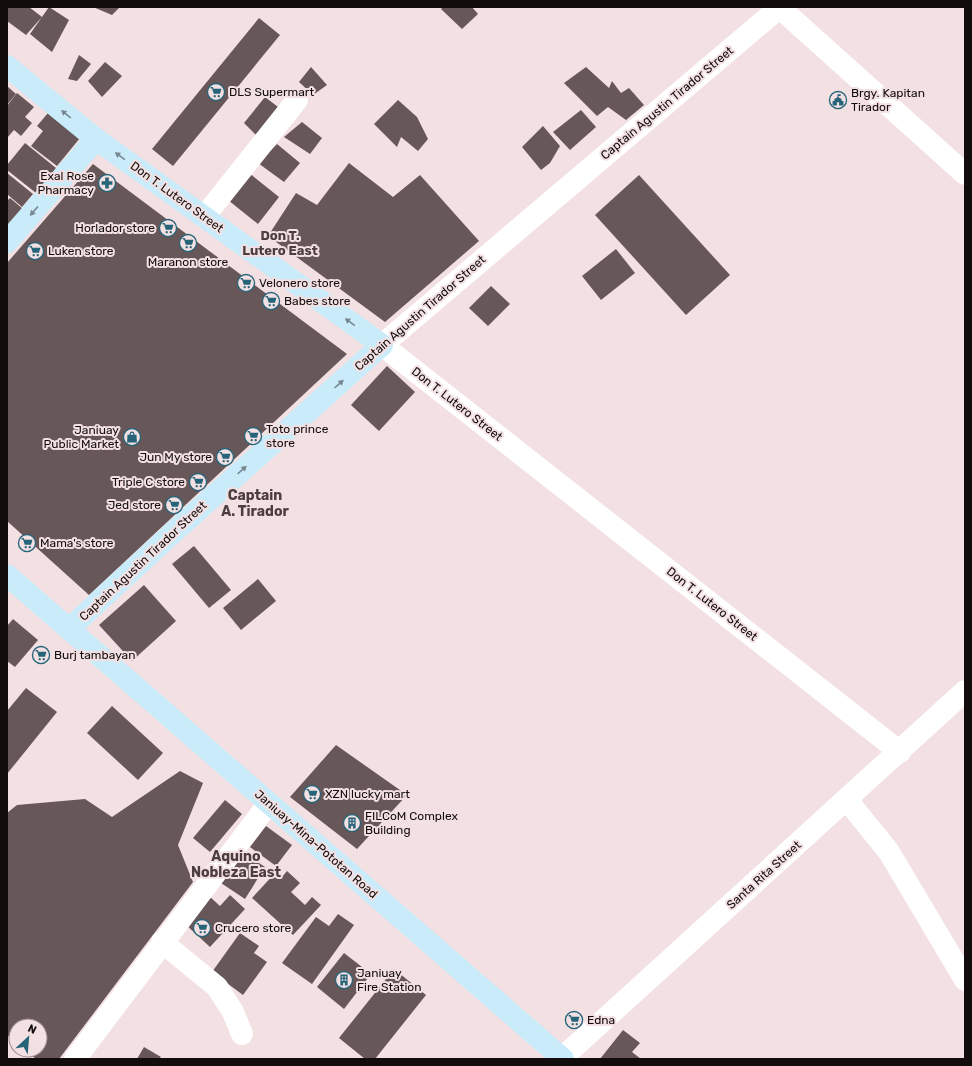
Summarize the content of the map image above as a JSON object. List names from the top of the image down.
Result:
{
  "streets": {
    "main road": ["Captain Agustin Tirador Street", "Don T. Lutero Street", "Janiuay-Mina-Pototan Road"],
    "street": ["Santa Rita Street"]
  },
  "crossings": [
    ["Captain Agustin Tirador Street", "Don T. Lutero Street"],
    ["Captain Agustin Tirador Street", "Janiuay-Mina-Pototan Road"],
    ["Don T. Lutero Street", "Santa Rita Street"],
    ["Janiuay-Mina-Pototan Road", "Santa Rita Street"]
  ],
  "one_way": ["Captain Agustin Tirador Street", "Don T. Lutero Street"],
  "districts": ["Don T. Lutero East", "Captain A. Tirador", "Aquino Nobleza East"],
  "places": {
    "supermarket": [
      "DLS Supermart",
      "Horlador store",
      "Maranon store",
      "Luken store",
      "Velonero store",
      "Babes store",
      "Toto prince store",
      "Jun My store",
      "Triple C store",
      "Jed store",
      "Mama's store",
      "Burj tambayan",
      "XZN lucky mart",
      "Crucero store",
      "Edna"
    ],
    "public building": ["Brgy. Kapitan Tirador"],
    "pharmacy": ["Exal Rose Pharmacy"],
    "shop": ["Janiuay Public Market"],
    "building": ["FILCoM Complex Building", "Janiuay Fire Station"]
  },
  "north": "top right"
}
